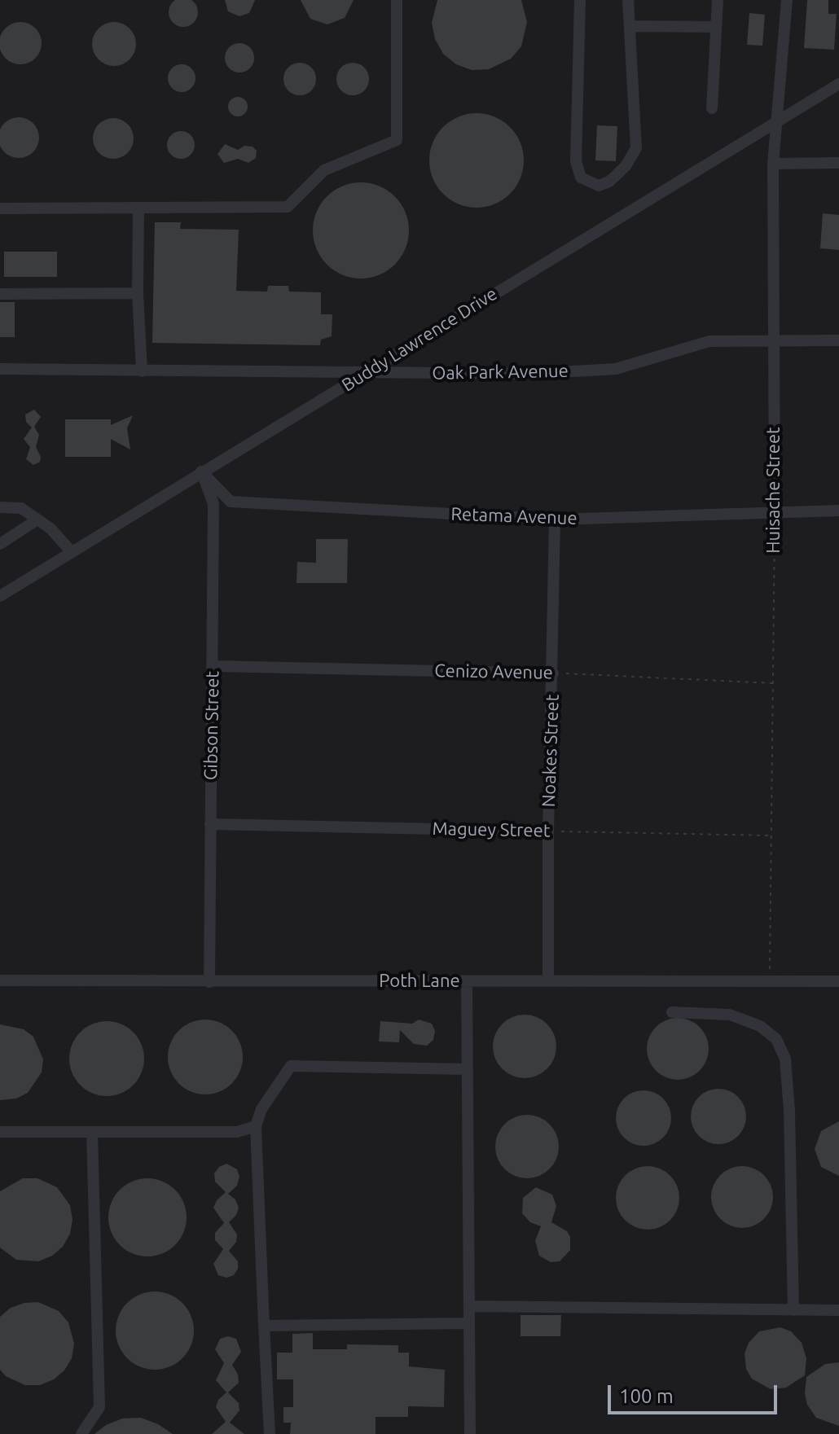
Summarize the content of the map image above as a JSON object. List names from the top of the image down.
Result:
{
  "streets": {
    "street": [
      "Buddy Lawrence Drive",
      "Oak Park Avenue",
      "Huisache Street",
      "Retama Avenue",
      "Cenizo Avenue",
      "Gibson Street",
      "Noakes Street",
      "Maguey Street",
      "Poth Lane"
    ]
  },
  "crossings": [
    ["Buddy Lawrence Drive", "Oak Park Avenue"],
    ["Buddy Lawrence Drive", "Huisache Street"],
    ["Buddy Lawrence Drive", "Retama Avenue"],
    ["Buddy Lawrence Drive", "Gibson Street"],
    ["Oak Park Avenue", "Huisache Street"],
    ["Huisache Street", "Retama Avenue"],
    ["Huisache Street", "Cenizo Avenue"],
    ["Huisache Street", "Maguey Street"],
    ["Huisache Street", "Poth Lane"],
    ["Retama Avenue", "Gibson Street"],
    ["Retama Avenue", "Noakes Street"],
    ["Cenizo Avenue", "Gibson Street"],
    ["Cenizo Avenue", "Noakes Street"],
    ["Gibson Street", "Maguey Street"],
    ["Gibson Street", "Poth Lane"],
    ["Noakes Street", "Maguey Street"],
    ["Noakes Street", "Poth Lane"]
  ],
  "scale_bar": "100 m"
}
